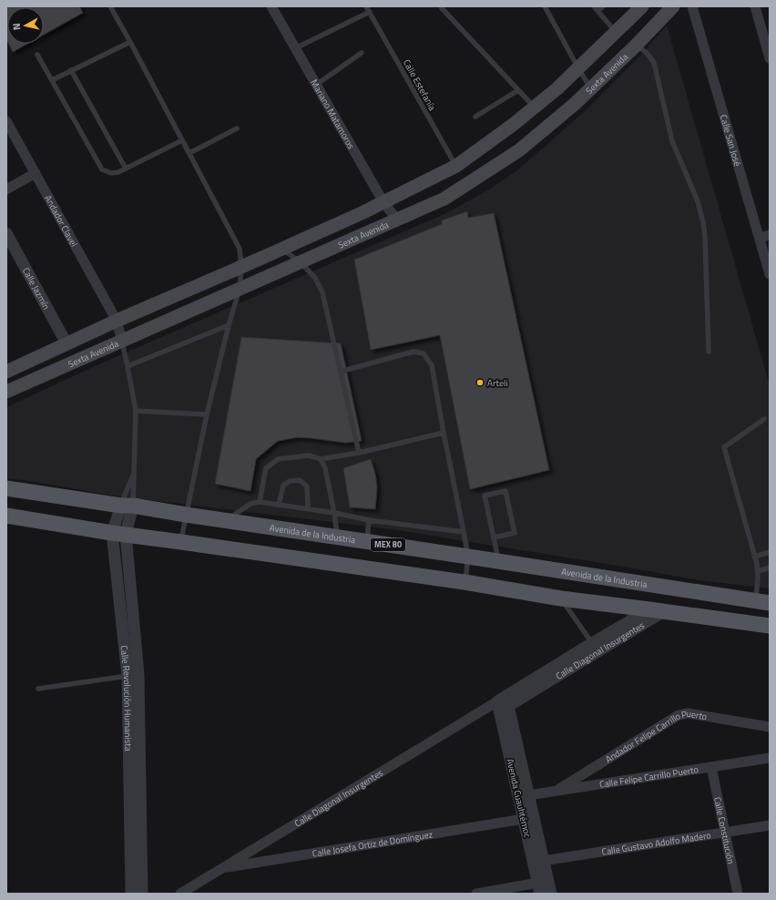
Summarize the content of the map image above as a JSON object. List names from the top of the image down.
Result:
{
  "streets": {
    "main road": ["Sexta Avenida", "Avenida de la Industria", "MEX 80"],
    "street": [
      "Mariano Matamoros",
      "Calle San José",
      "Andador Clavel",
      "Calle Jazmín",
      "Calle Diagonal Insurgentes",
      "Calle Revolución Humanista",
      "Andador Felipe Carrillo Puerto",
      "Calle Felipe Carrillo Puerto",
      "Avenida Cuauhtémoc",
      "Calle Constitución",
      "Calle Josefa Ortiz de Domínguez",
      "Calle Gustavo Adolfo Madero"
    ],
    "lane": ["Calle Estefanía"]
  },
  "crossings": [
    ["Sexta Avenida", "Mariano Matamoros"],
    ["Sexta Avenida", "Andador Clavel"],
    ["Avenida de la Industria", "Calle Revolución Humanista"],
    ["Calle Diagonal Insurgentes", "Avenida Cuauhtémoc"],
    ["Calle Diagonal Insurgentes", "Calle Josefa Ortiz de Domínguez"],
    ["Andador Felipe Carrillo Puerto", "Calle Felipe Carrillo Puerto"],
    ["Calle Felipe Carrillo Puerto", "Avenida Cuauhtémoc"],
    ["Calle Felipe Carrillo Puerto", "Calle Constitución"],
    ["Calle Felipe Carrillo Puerto", "Calle Josefa Ortiz de Domínguez"],
    ["Avenida Cuauhtémoc", "Calle Josefa Ortiz de Domínguez"],
    ["Avenida Cuauhtémoc", "Calle Gustavo Adolfo Madero"],
    ["Calle Constitución", "Calle Gustavo Adolfo Madero"]
  ],
  "places": ["Arteli"],
  "north": "left"
}
